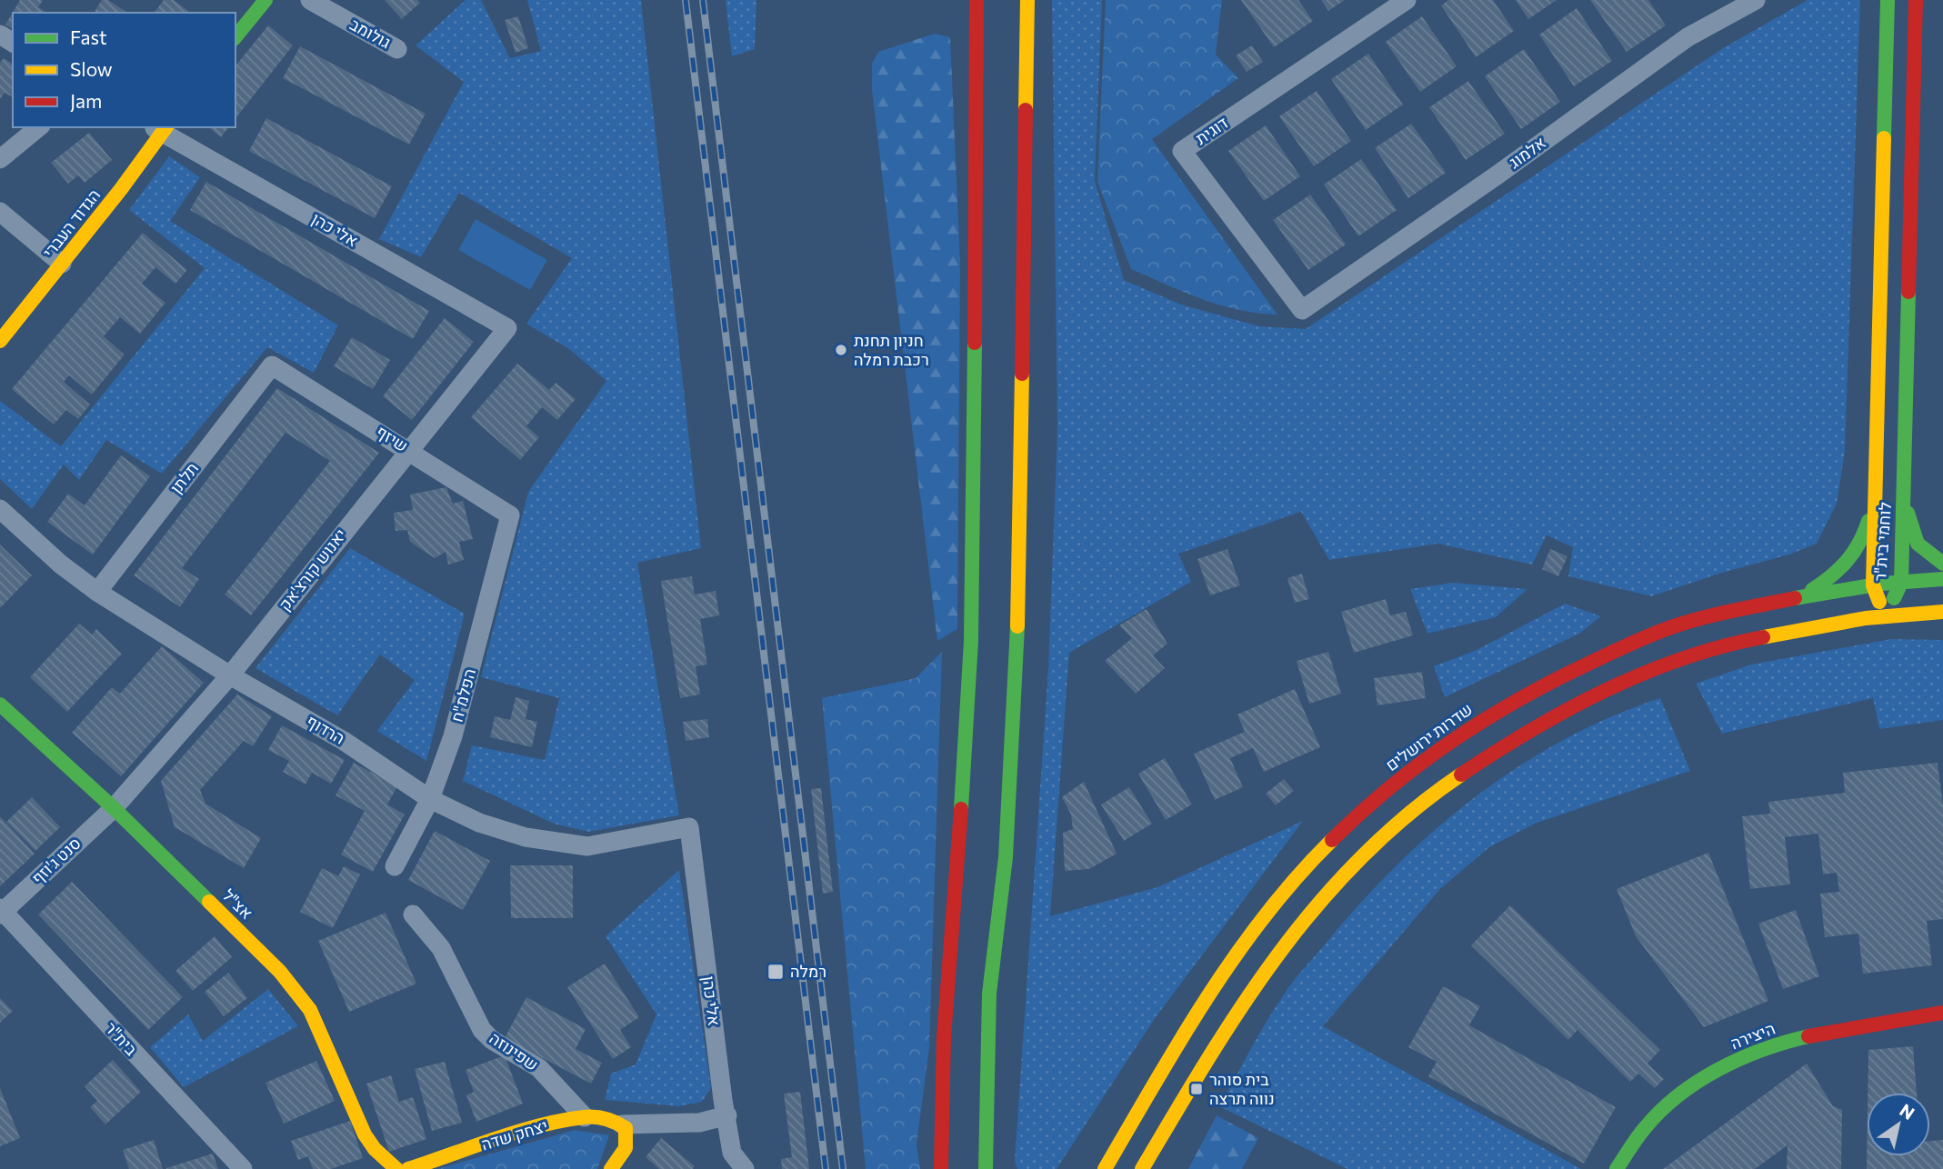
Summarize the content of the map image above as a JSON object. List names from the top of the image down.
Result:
{
  "streets": {
    "main road": [
      "הגדוד העברי",
      "לוחמי בית\"ר",
      "שדרות ירושלים",
      "אצ\"ל",
      "היצירה",
      "יצחק שדה"
    ],
    "street": [
      "גולומב",
      "דוגית",
      "אלמוג",
      "אלי כהן",
      "שיזף",
      "תלתן",
      "יאנוש קורצ'אק",
      "הפלמ\"ח",
      "הרדוף",
      "סנט ג'וזף",
      "בית\"ר",
      "שפינוזה"
    ]
  },
  "crossings": [
    ["דוגית", "אלמוג"],
    ["הגדוד העברי", "אלי כהן"],
    ["אלי כהן", "יאנוש קורצ'אק"],
    ["אלי כהן", "הרדוף"],
    ["שיזף", "תלתן"],
    ["שיזף", "יאנוש קורצ'אק"],
    ["שיזף", "הפלמ\"ח"],
    ["תלתן", "הרדוף"],
    ["לוחמי בית\"ר", "שדרות ירושלים"],
    ["יאנוש קורצ'אק", "הרדוף"],
    ["יאנוש קורצ'אק", "סנט ג'וזף"],
    ["יאנוש קורצ'אק", "אצ\"ל"],
    ["הפלמ\"ח", "הרדוף"],
    ["סנט ג'וזף", "אצ\"ל"],
    ["סנט ג'וזף", "בית\"ר"],
    ["שפינוזה", "יצחק שדה"]
  ],
  "places": {
    "other": ["חניון תחנת רכבת רמלה"],
    "transit": ["רמלה", "בית סוהר נווה תרצה"]
  },
  "legend": ["Fast", "Slow", "Jam"],
  "north": "top right"
}
